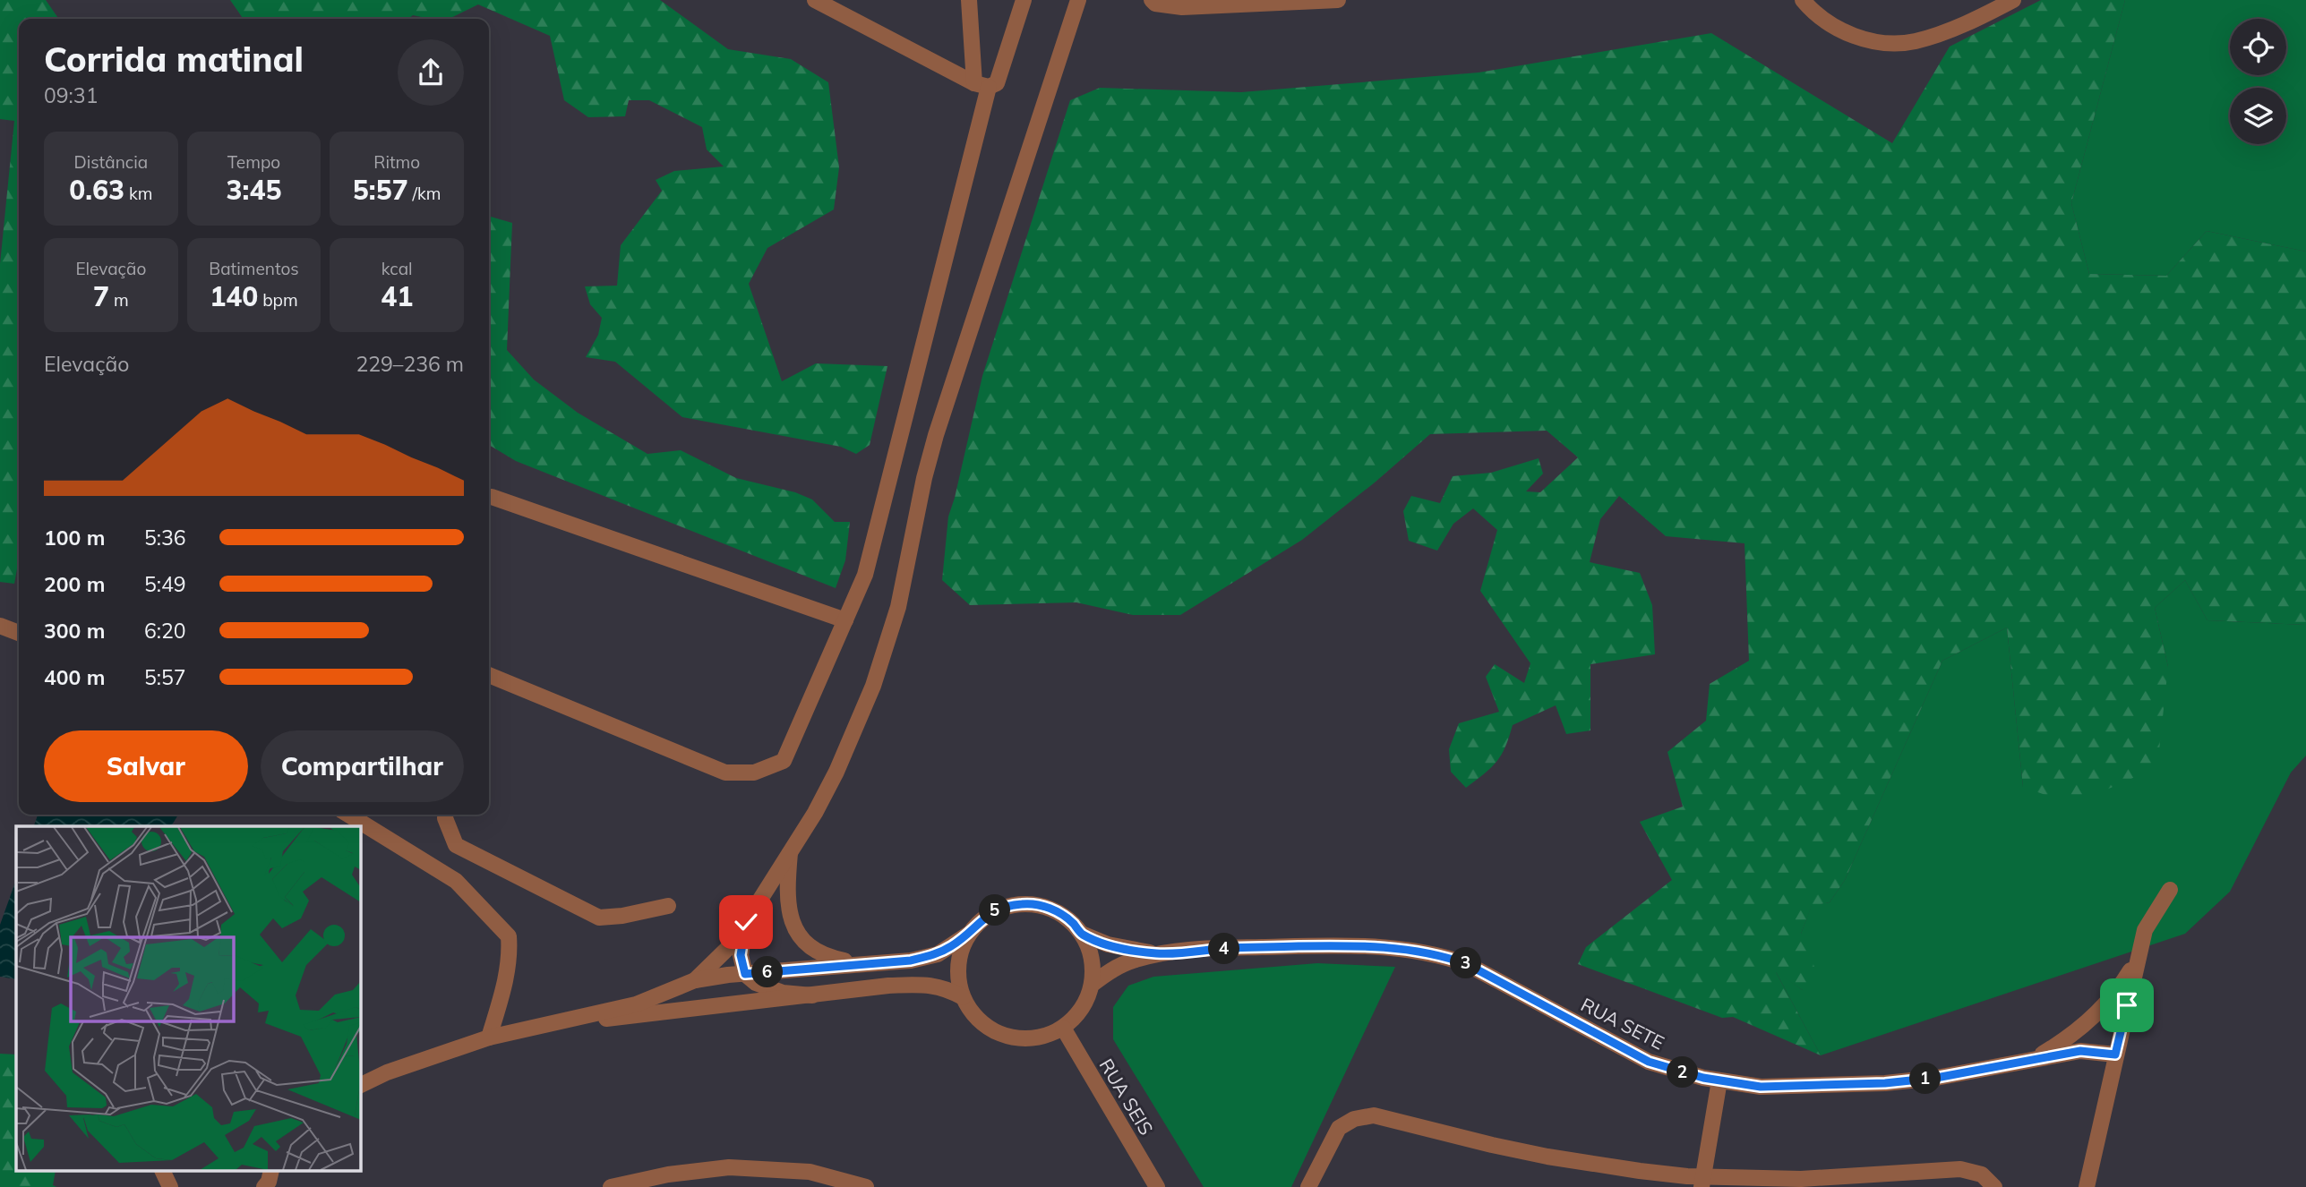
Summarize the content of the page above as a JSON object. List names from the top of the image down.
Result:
{
  "streets": {
    "street": ["RUA SETE", "RUA SEIS"]
  },
  "crossings": [
    ["RUA SETE", "RUA SEIS"]
  ],
  "page": {
    "heading": ["Corrida matinal", "09:31"],
    "stats": [
      ["Distância", "0.63 km"],
      ["Tempo", "3:45"],
      ["Ritmo", "5:57 /km"],
      ["Elevação", "7 m"],
      ["Batimentos", "140 bpm"],
      ["kcal", "41"]
    ],
    "chart": ["Elevação", "229–236 m"],
    "list": [
      {
        "name": "100 m",
        "note": "5:36"
      },
      {
        "name": "200 m",
        "note": "5:49"
      },
      {
        "name": "300 m",
        "note": "6:20"
      },
      {
        "name": "400 m",
        "note": "5:57"
      }
    ],
    "buttons": ["Salvar", "Compartilhar"],
    "pins": [
      "5",
      "4",
      "3",
      "6",
      "2",
      "1"
    ]
  }
}
